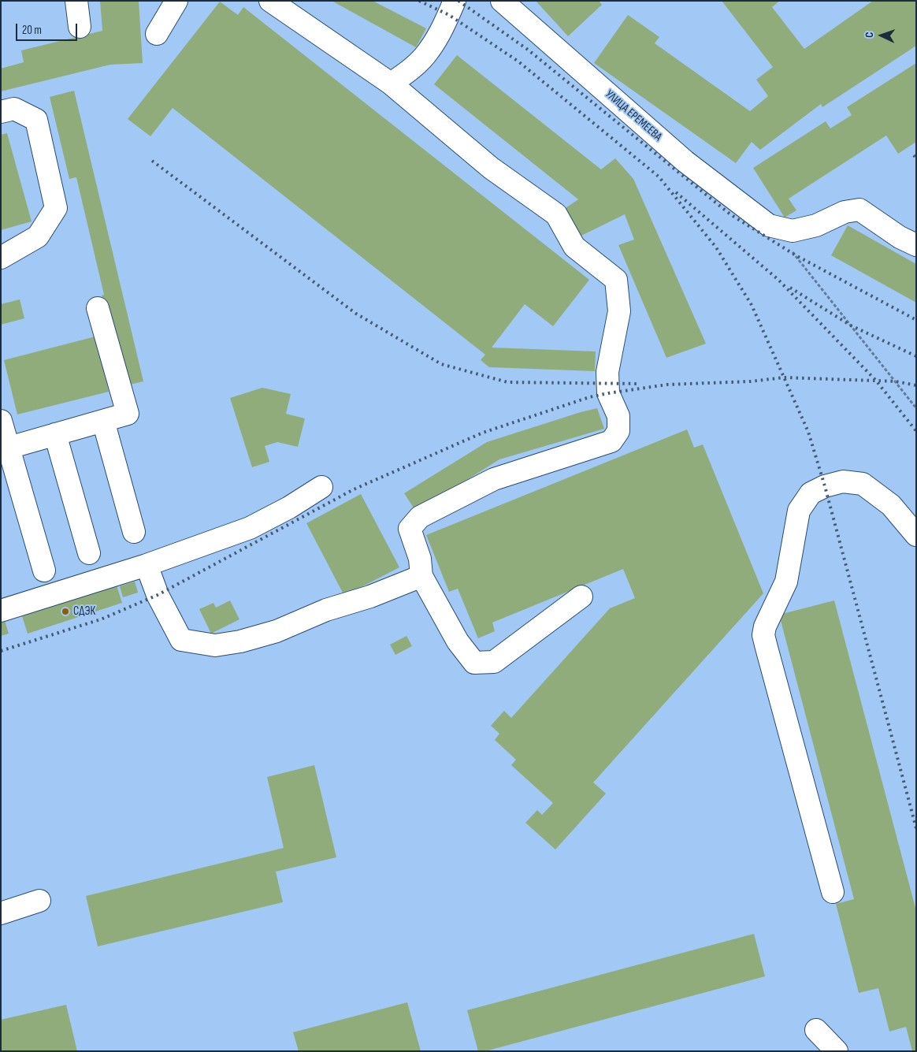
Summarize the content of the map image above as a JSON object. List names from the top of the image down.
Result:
{
  "streets": {
    "street": ["УЛИЦА ЕРЕМЕЕВА"]
  },
  "places": ["СДЭК"],
  "scale_bar": "20 m",
  "north": "left"
}
